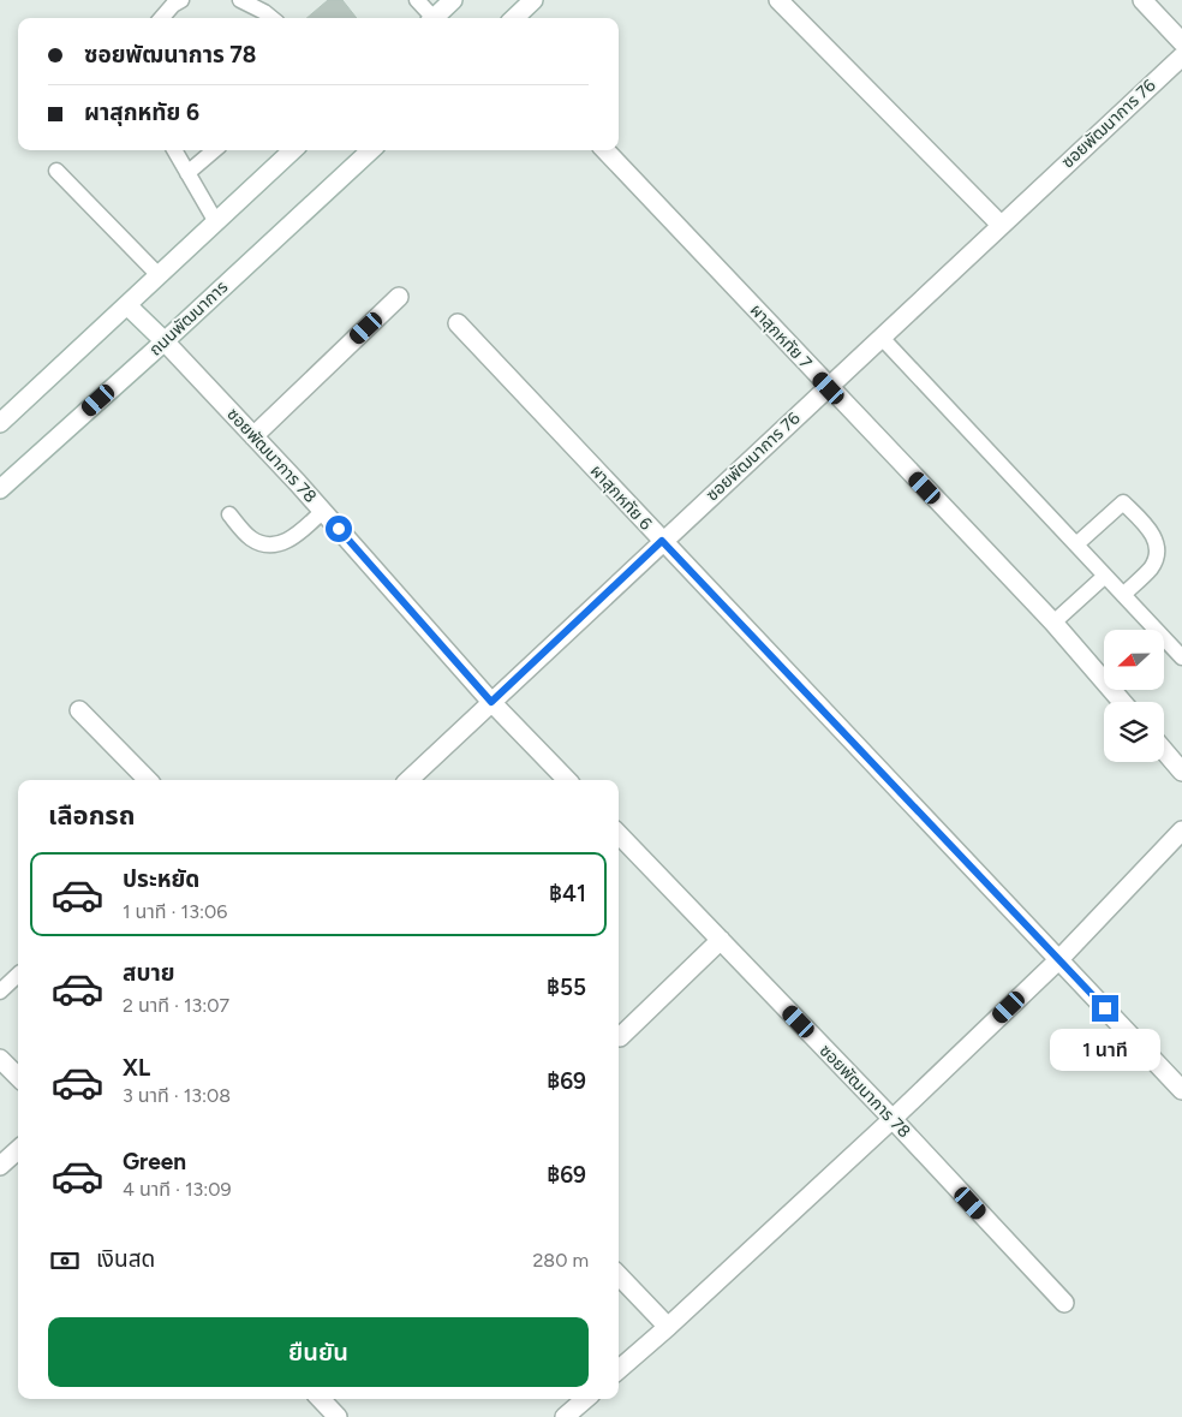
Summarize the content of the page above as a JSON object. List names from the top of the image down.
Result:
{
  "streets": {
    "street": [
      "ซอยพัฒนาการ 76",
      "ถนนพัฒนาการ",
      "ผาสุกหทัย 7",
      "ซอยพัฒนาการ 78",
      "ผาสุกหทัย 6"
    ]
  },
  "crossings": [
    ["ซอยพัฒนาการ 76", "ผาสุกหทัย 7"],
    ["ซอยพัฒนาการ 76", "ซอยพัฒนาการ 78"],
    ["ซอยพัฒนาการ 76", "ผาสุกหทัย 6"],
    ["ถนนพัฒนาการ", "ซอยพัฒนาการ 78"]
  ],
  "north": "left",
  "page": {
    "banner": ["ซอยพัฒนาการ 78", "ผาสุกหทัย 6"],
    "heading": "เลือกรถ",
    "list": [
      {
        "name": "ประหยัด",
        "note": "1 นาที · 13:06",
        "value": "฿41"
      },
      {
        "name": "สบาย",
        "note": "2 นาที · 13:07",
        "value": "฿55"
      },
      {
        "name": "XL",
        "note": "3 นาที · 13:08",
        "value": "฿69"
      },
      {
        "name": "Green",
        "note": "4 นาที · 13:09",
        "value": "฿69"
      }
    ],
    "bubble": "1 นาที",
    "pay": ["เงินสด", "280 m"],
    "buttons": "ยืนยัน"
  }
}
